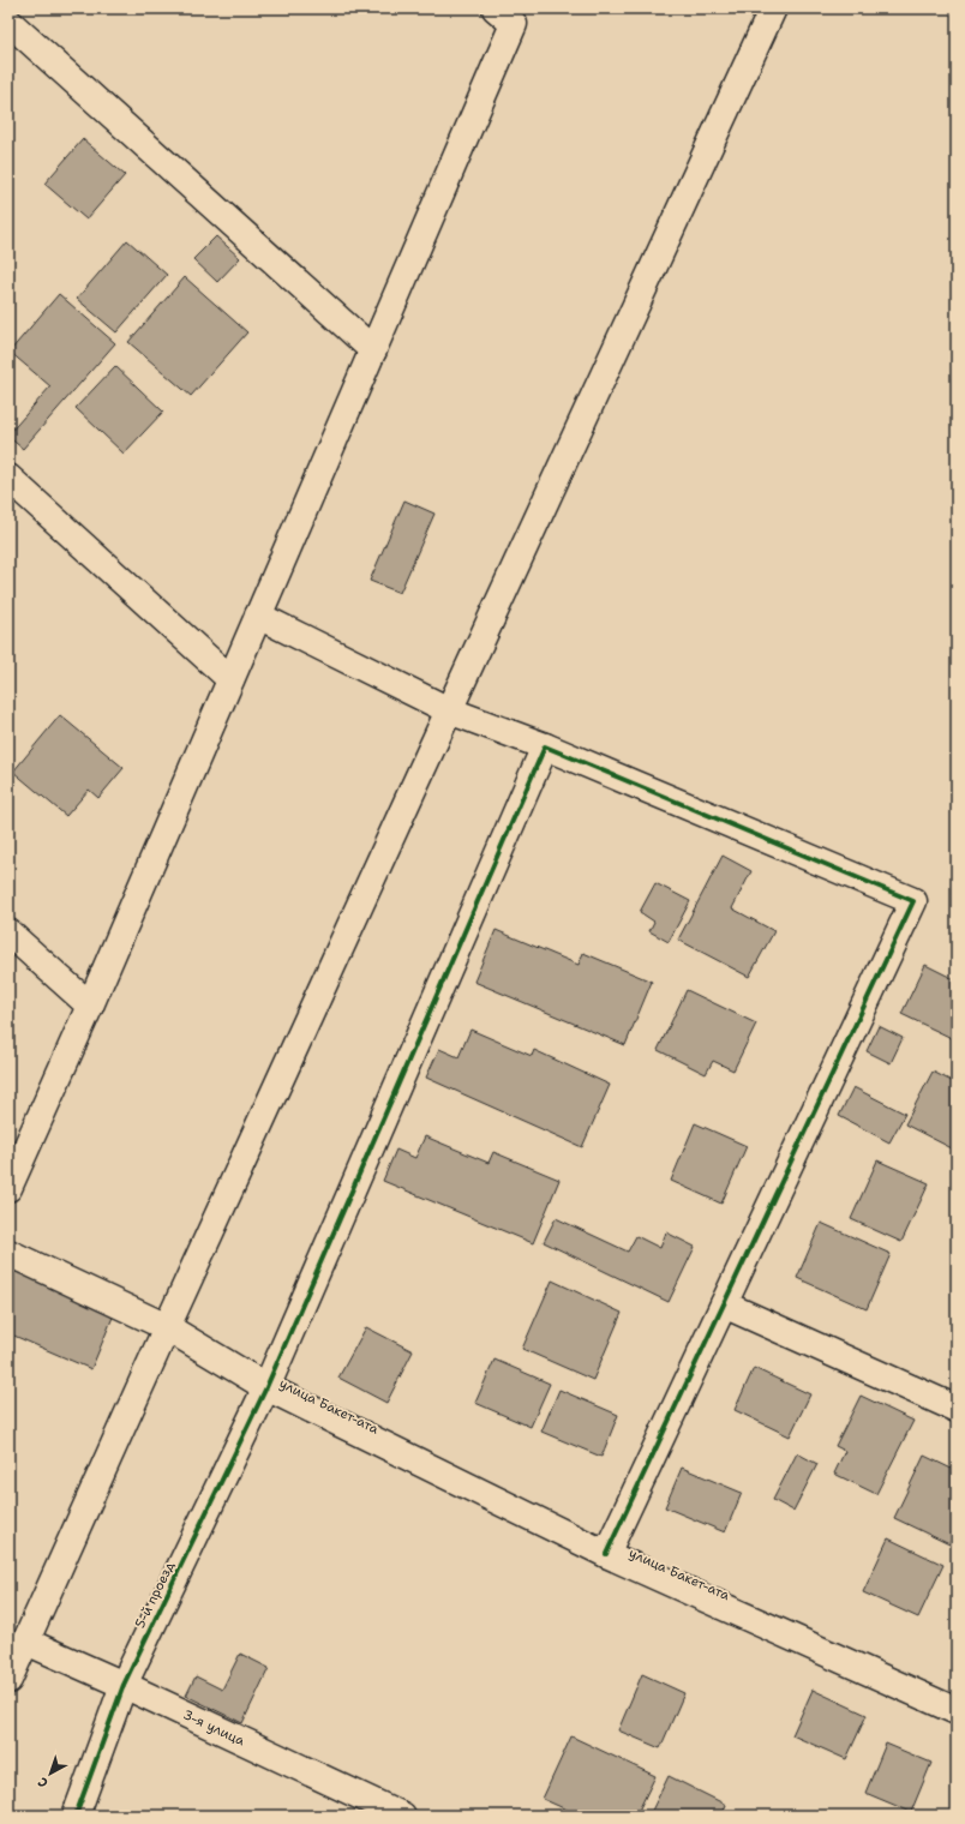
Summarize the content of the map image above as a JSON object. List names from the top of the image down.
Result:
{
  "streets": {
    "street": ["улица Бакет-ата", "5-й проезд", "3-я улица"]
  },
  "crossings": [
    ["улица Бакет-ата", "5-й проезд"],
    ["5-й проезд", "3-я улица"]
  ],
  "north": "bottom left"
}
